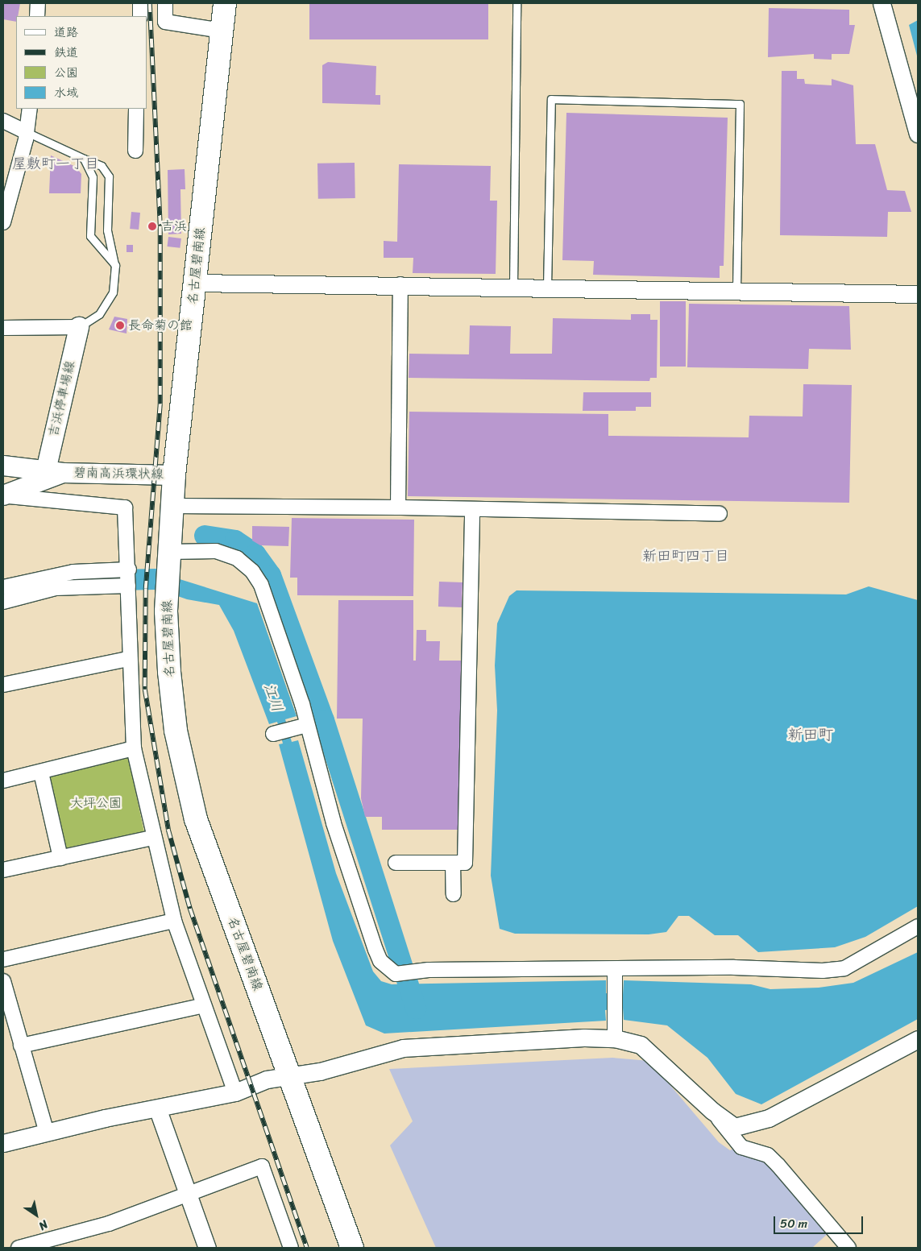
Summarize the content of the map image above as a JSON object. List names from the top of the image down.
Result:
{
  "streets": {
    "main road": ["名古屋碧南線", "吉浜停車場線", "碧南高浜環状線"]
  },
  "crossings": [
    ["名古屋碧南線", "碧南高浜環状線"],
    ["吉浜停車場線", "碧南高浜環状線"]
  ],
  "districts": ["屋敷町一丁目", "新田町四丁目", "新田町"],
  "water": ["江川"],
  "parks": ["大坪公園"],
  "places": ["吉浜", "長命菊の館"],
  "legend": [
    "道路",
    "鉄道",
    "公園",
    "水域"
  ],
  "scale_bar": "50 m",
  "north": "bottom right"
}
